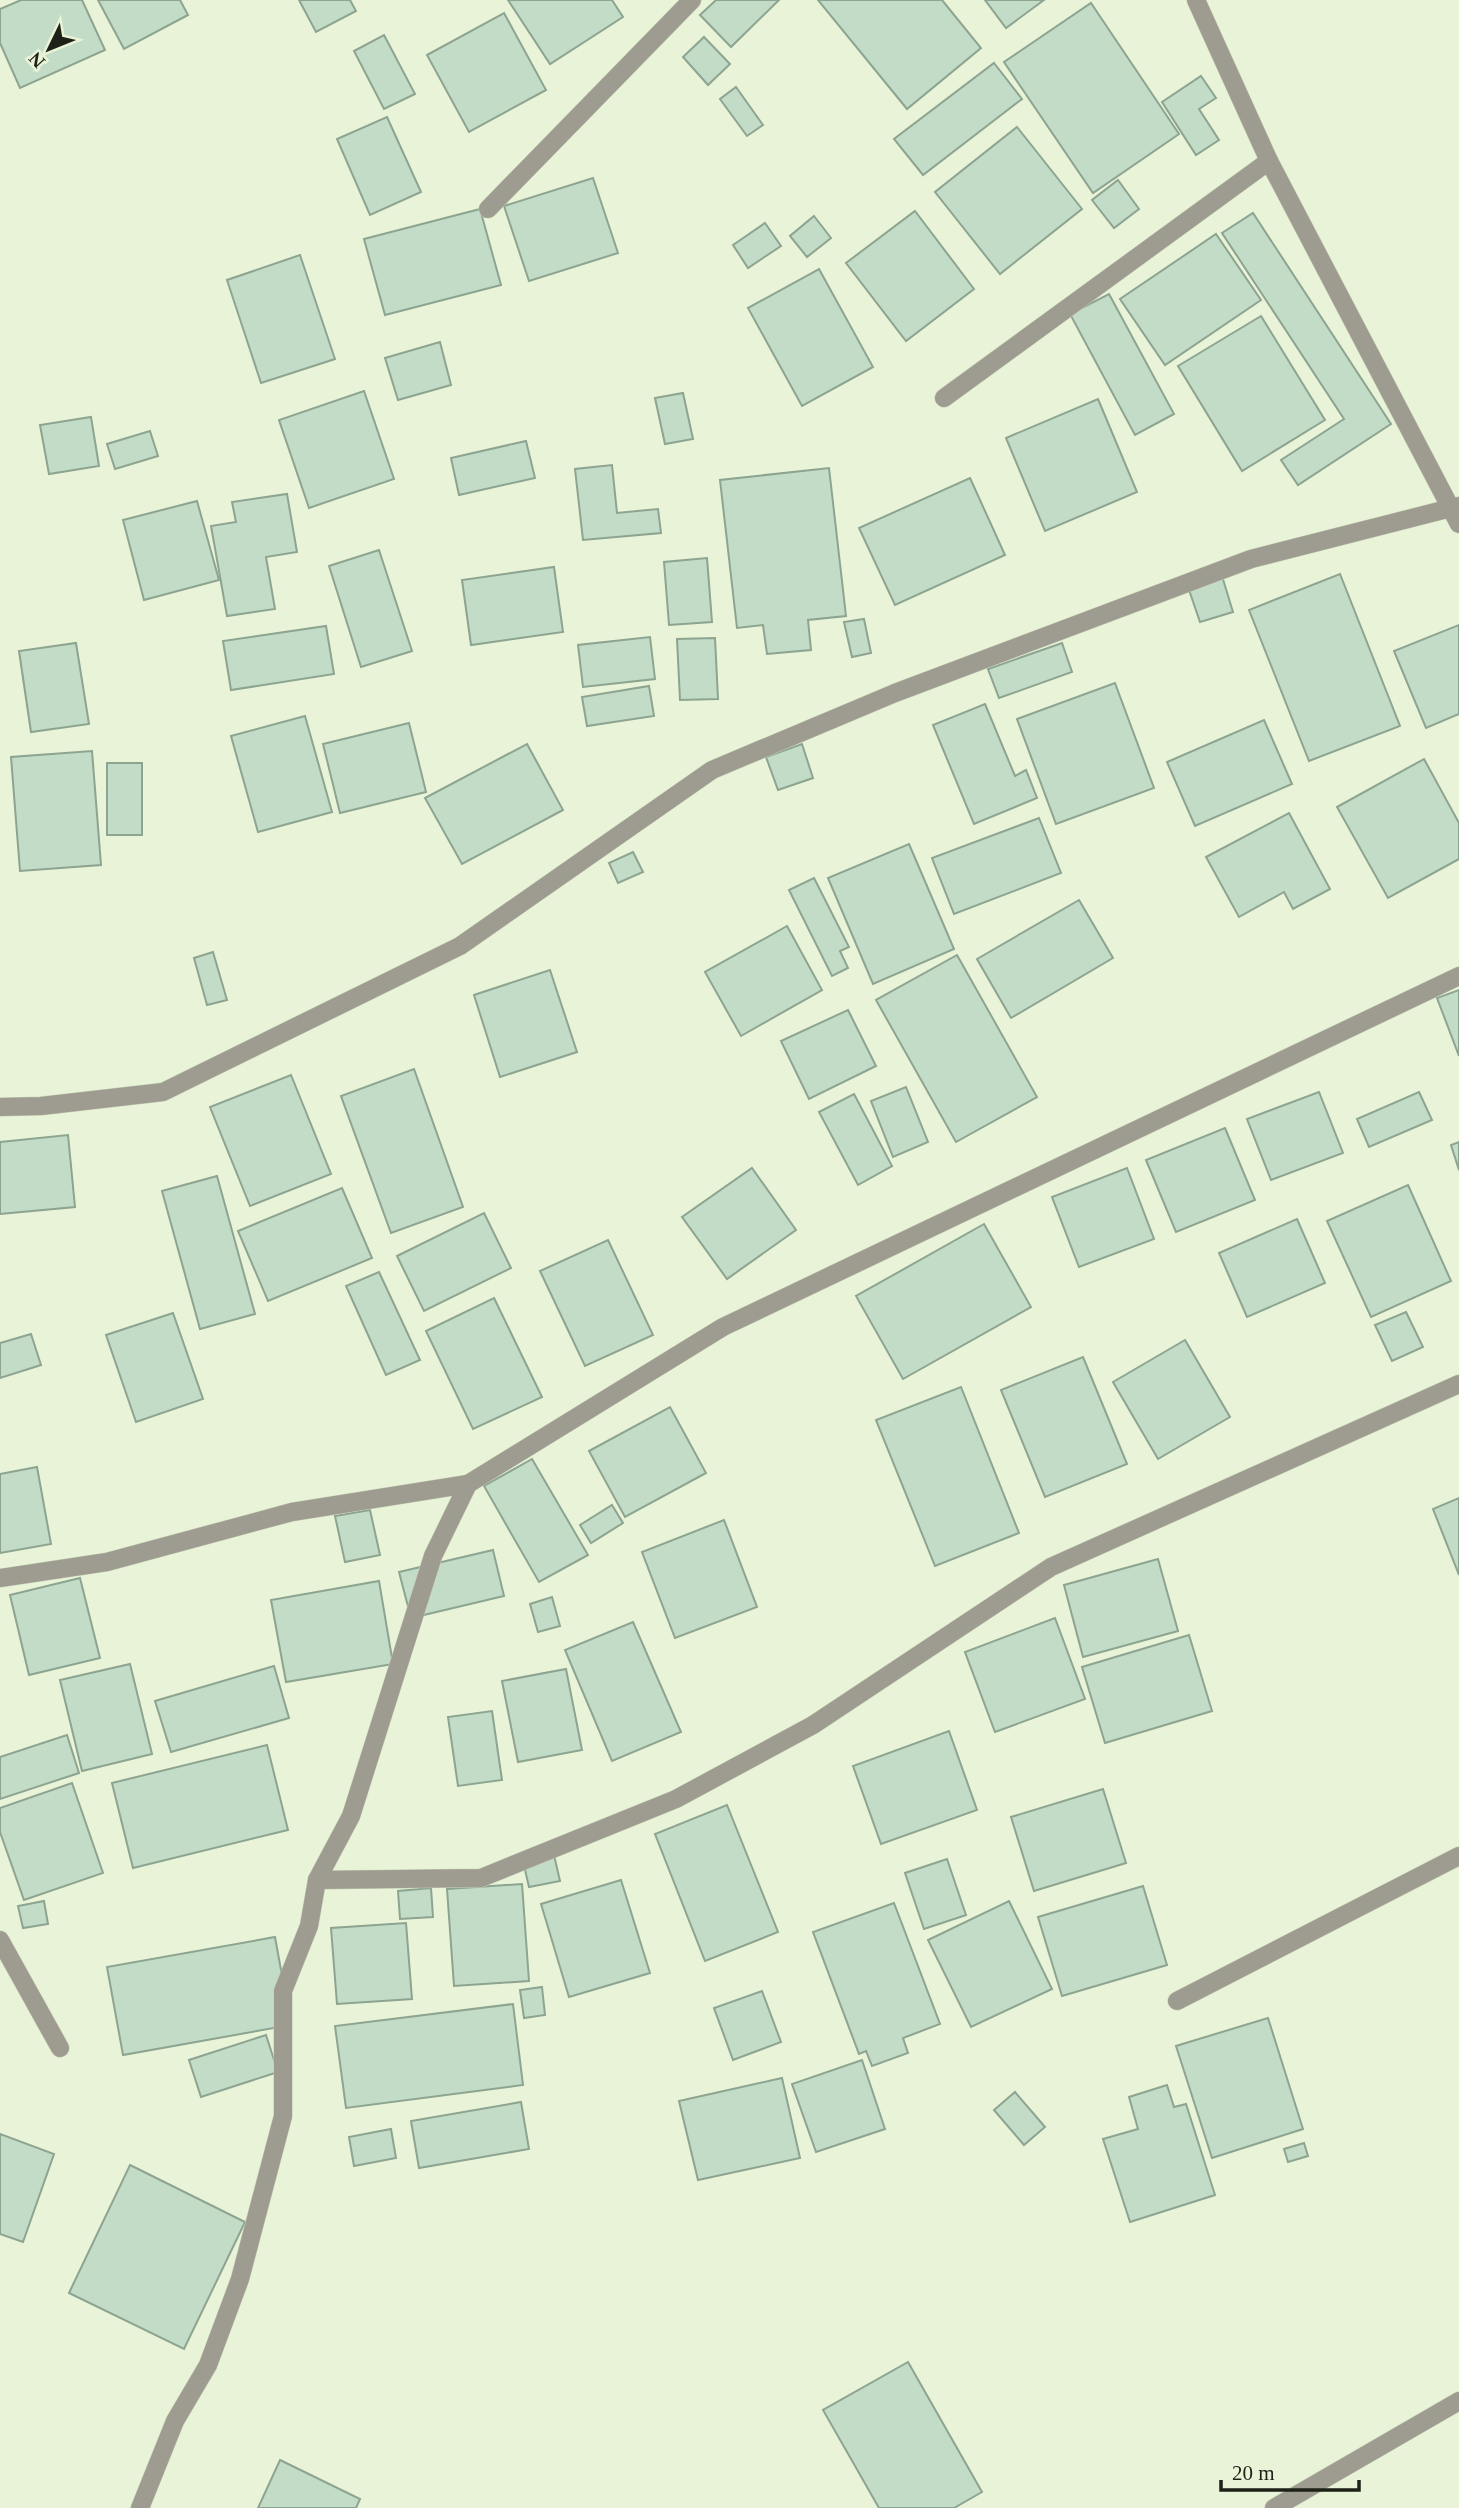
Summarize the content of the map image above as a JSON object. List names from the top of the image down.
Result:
{
  "scale_bar": "20 m",
  "north": "bottom left"
}
